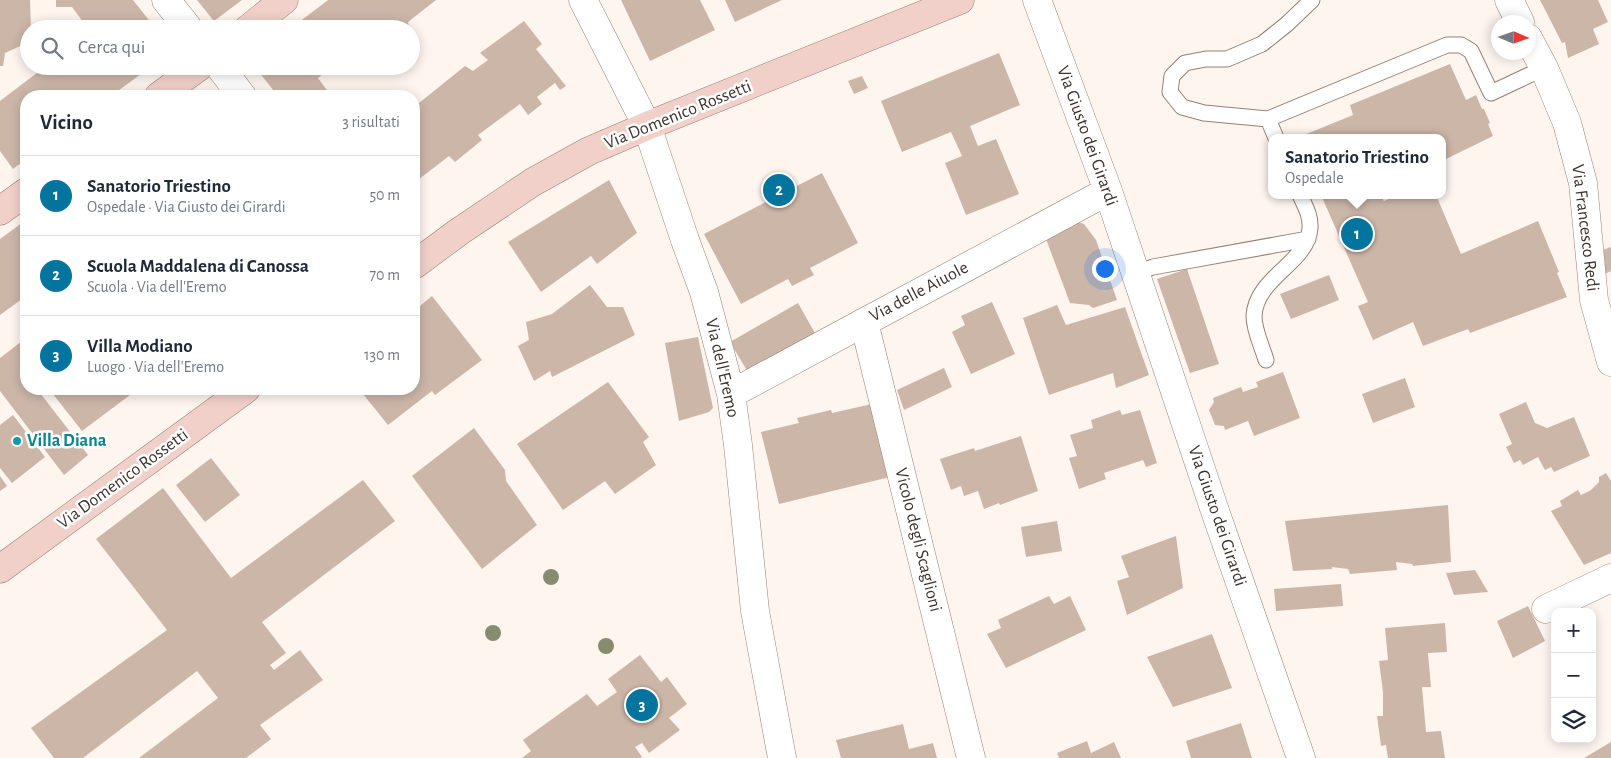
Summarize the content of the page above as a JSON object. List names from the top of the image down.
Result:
{
  "streets": {
    "main road": ["Via Domenico Rossetti"],
    "street": [
      "Via Giusto dei Girardi",
      "Via Francesco Redi",
      "Via delle Aiuole",
      "Via dell'Eremo",
      "Vicolo degli Scaglioni"
    ]
  },
  "crossings": [
    ["Via Domenico Rossetti", "Via dell'Eremo"],
    ["Via Giusto dei Girardi", "Via delle Aiuole"],
    ["Via delle Aiuole", "Via dell'Eremo"],
    ["Via delle Aiuole", "Vicolo degli Scaglioni"]
  ],
  "places": ["Villa Diana"],
  "north": "right",
  "page": {
    "search": "Cerca qui",
    "heading": ["Vicino", "3 risultati"],
    "popup": ["Sanatorio Triestino", "Ospedale"],
    "list": [
      {
        "mark": "1",
        "name": "Sanatorio Triestino",
        "note": "Ospedale · Via Giusto dei Girardi",
        "value": "50 m"
      },
      {
        "mark": "2",
        "name": "Scuola Maddalena di Canossa",
        "note": "Scuola · Via dell'Eremo",
        "value": "70 m"
      },
      {
        "mark": "3",
        "name": "Villa Modiano",
        "note": "Luogo · Via dell'Eremo",
        "value": "130 m"
      }
    ],
    "pins": ["2", "1", "3"],
    "map_buttons": ["+", "−"]
  }
}
